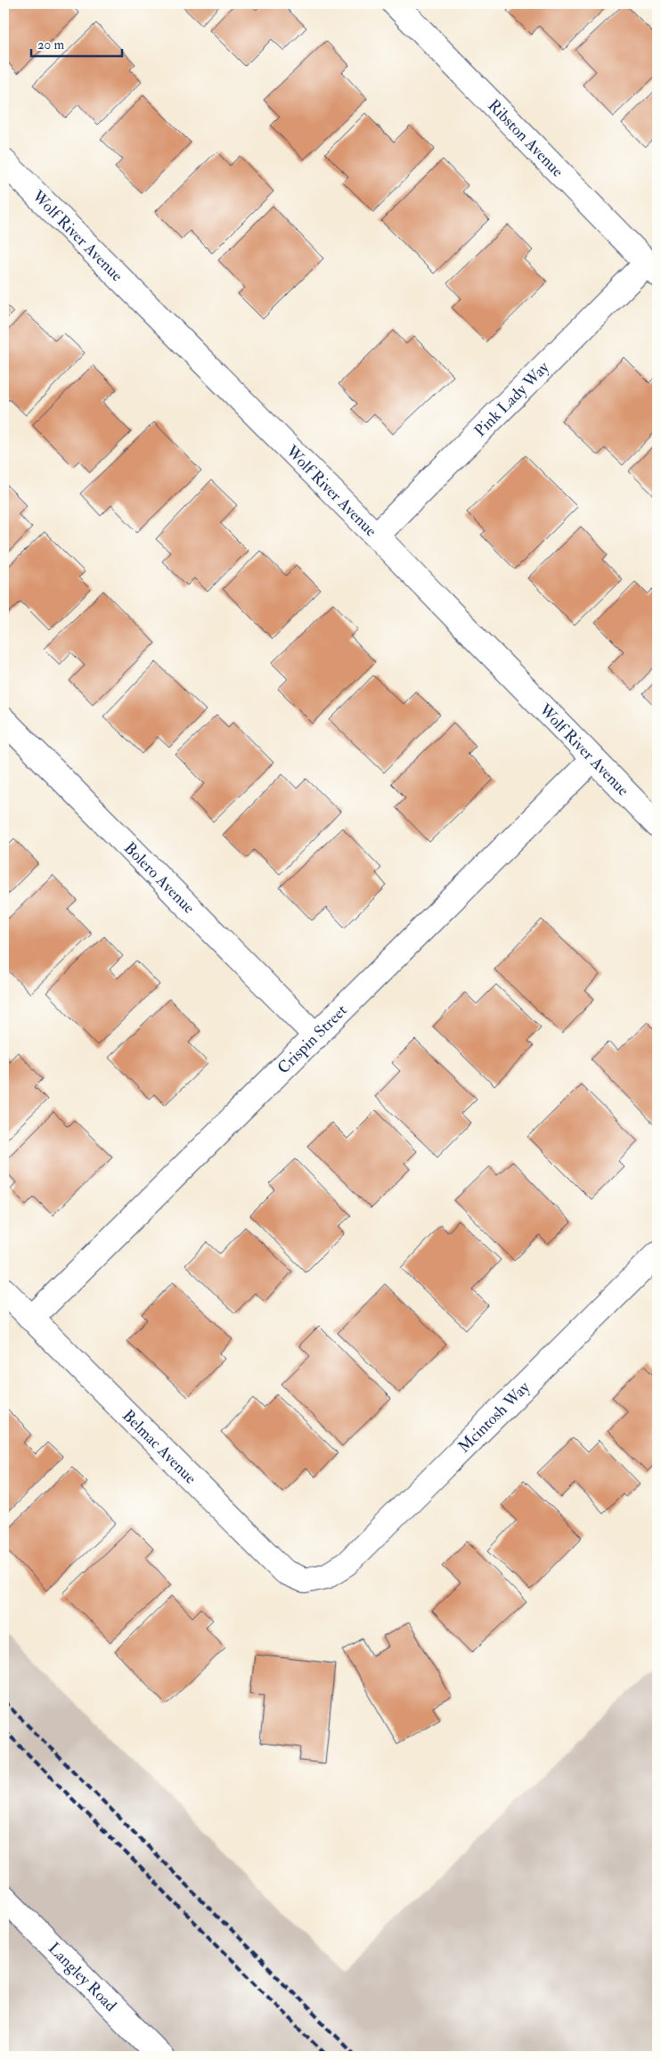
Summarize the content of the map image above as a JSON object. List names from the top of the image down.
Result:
{
  "streets": {
    "street": [
      "Ribston Avenue",
      "Wolf River Avenue",
      "Pink Lady Way",
      "Bolero Avenue",
      "Crispin Street",
      "Mcintosh Way",
      "Belmac Avenue",
      "Langley Road"
    ]
  },
  "crossings": [
    ["Ribston Avenue", "Pink Lady Way"],
    ["Wolf River Avenue", "Pink Lady Way"],
    ["Wolf River Avenue", "Crispin Street"],
    ["Bolero Avenue", "Crispin Street"],
    ["Crispin Street", "Belmac Avenue"],
    ["Mcintosh Way", "Belmac Avenue"]
  ],
  "scale_bar": "20 m"
}
